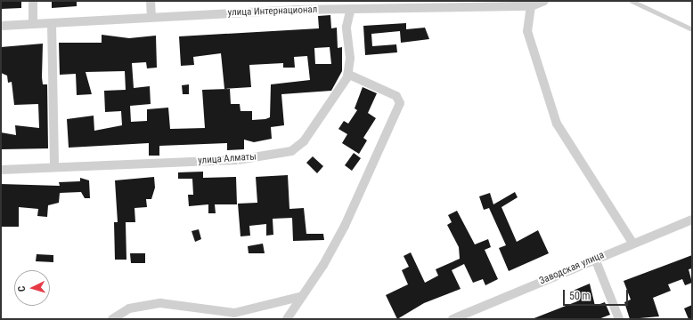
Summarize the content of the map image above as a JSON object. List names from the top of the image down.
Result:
{
  "streets": {
    "street": ["улица Интернационал", "улица Алматы", "Заводская улица"]
  },
  "crossings": [
    ["улица Интернационал", "улица Алматы"]
  ],
  "scale_bar": "50 m",
  "north": "left"
}
